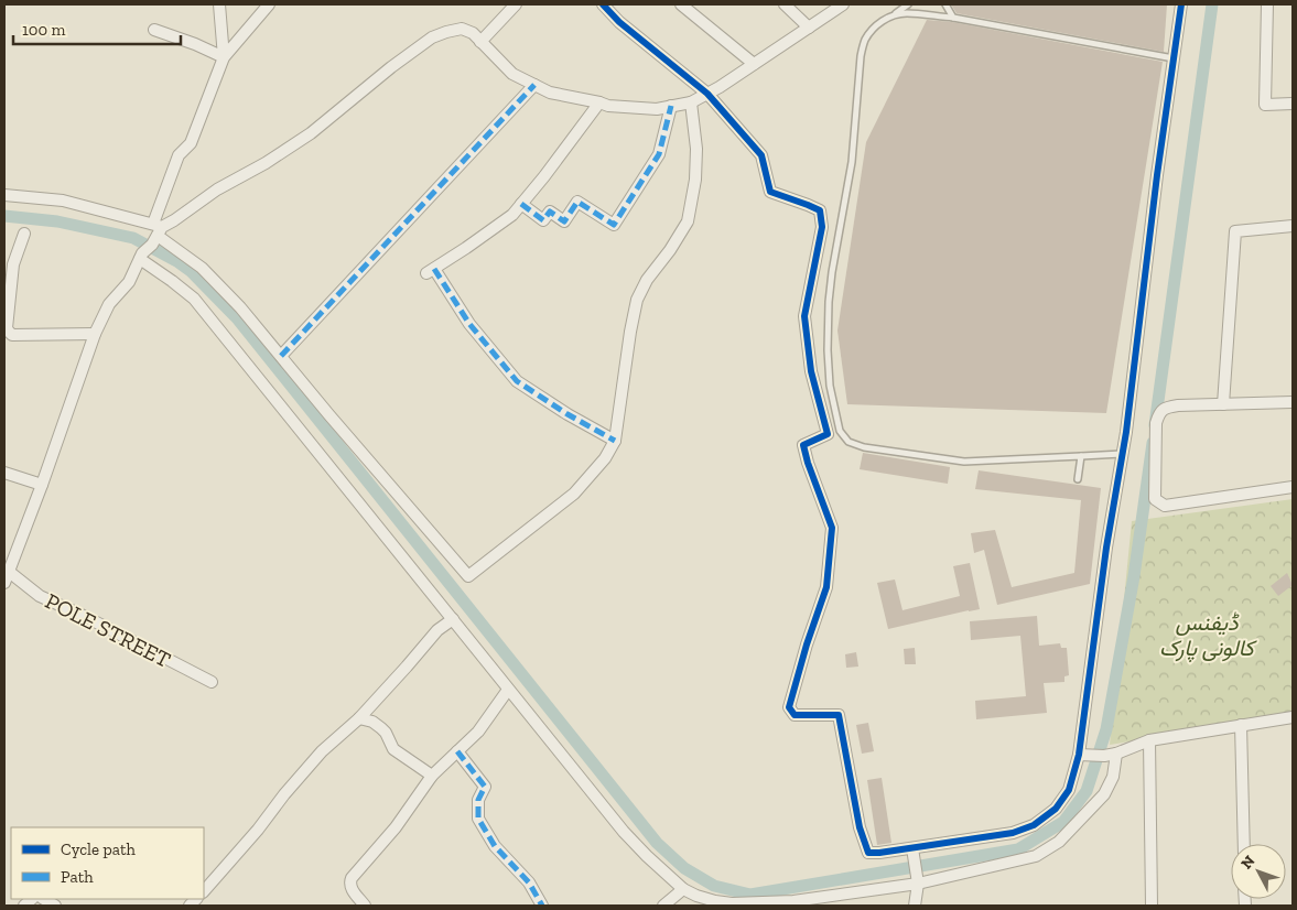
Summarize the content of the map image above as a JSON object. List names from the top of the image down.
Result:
{
  "streets": {
    "street": ["POLE STREET"]
  },
  "parks": ["ڈیفنس کالونی پارک"],
  "legend": ["Cycle path", "Path"],
  "scale_bar": "100 m",
  "north": "top left"
}
